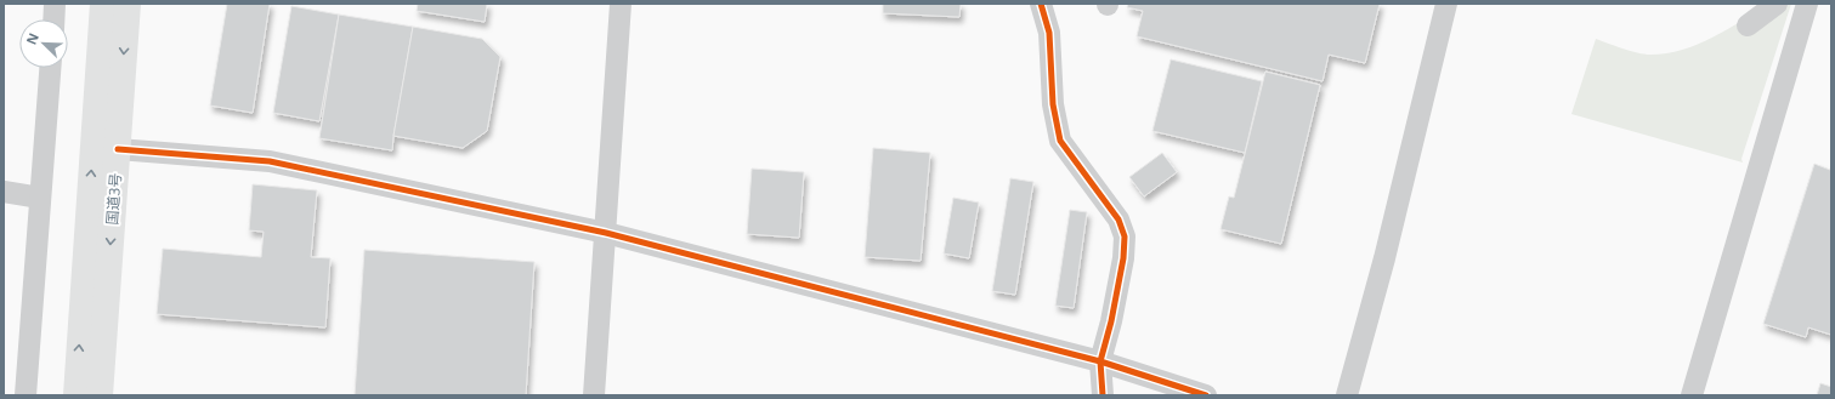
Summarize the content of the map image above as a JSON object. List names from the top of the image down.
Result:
{
  "streets": {
    "highway": ["国道3号"]
  },
  "north": "top left"
}
